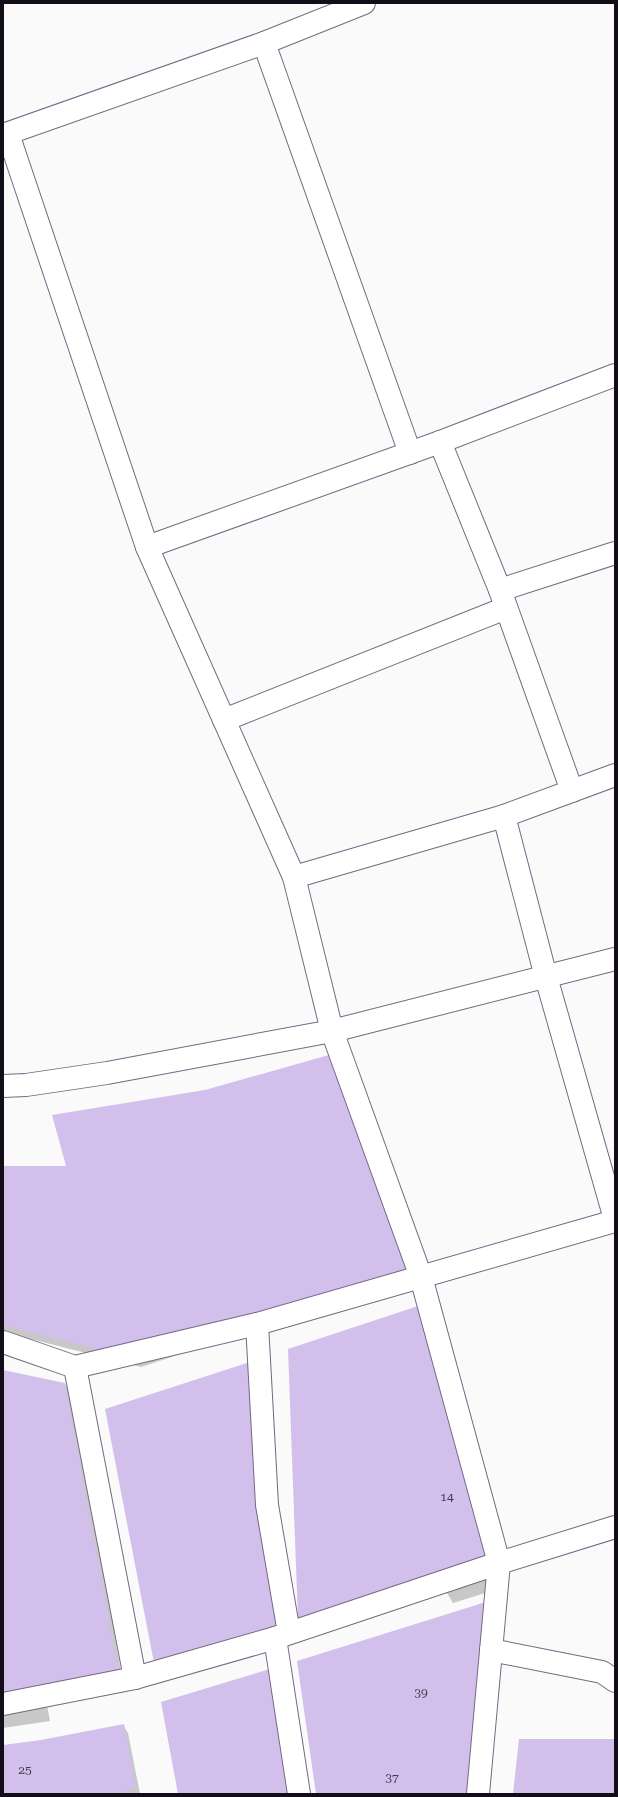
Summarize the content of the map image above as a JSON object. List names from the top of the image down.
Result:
{
  "house_numbers": [
    "14",
    "39",
    "25",
    "37"
  ]
}
